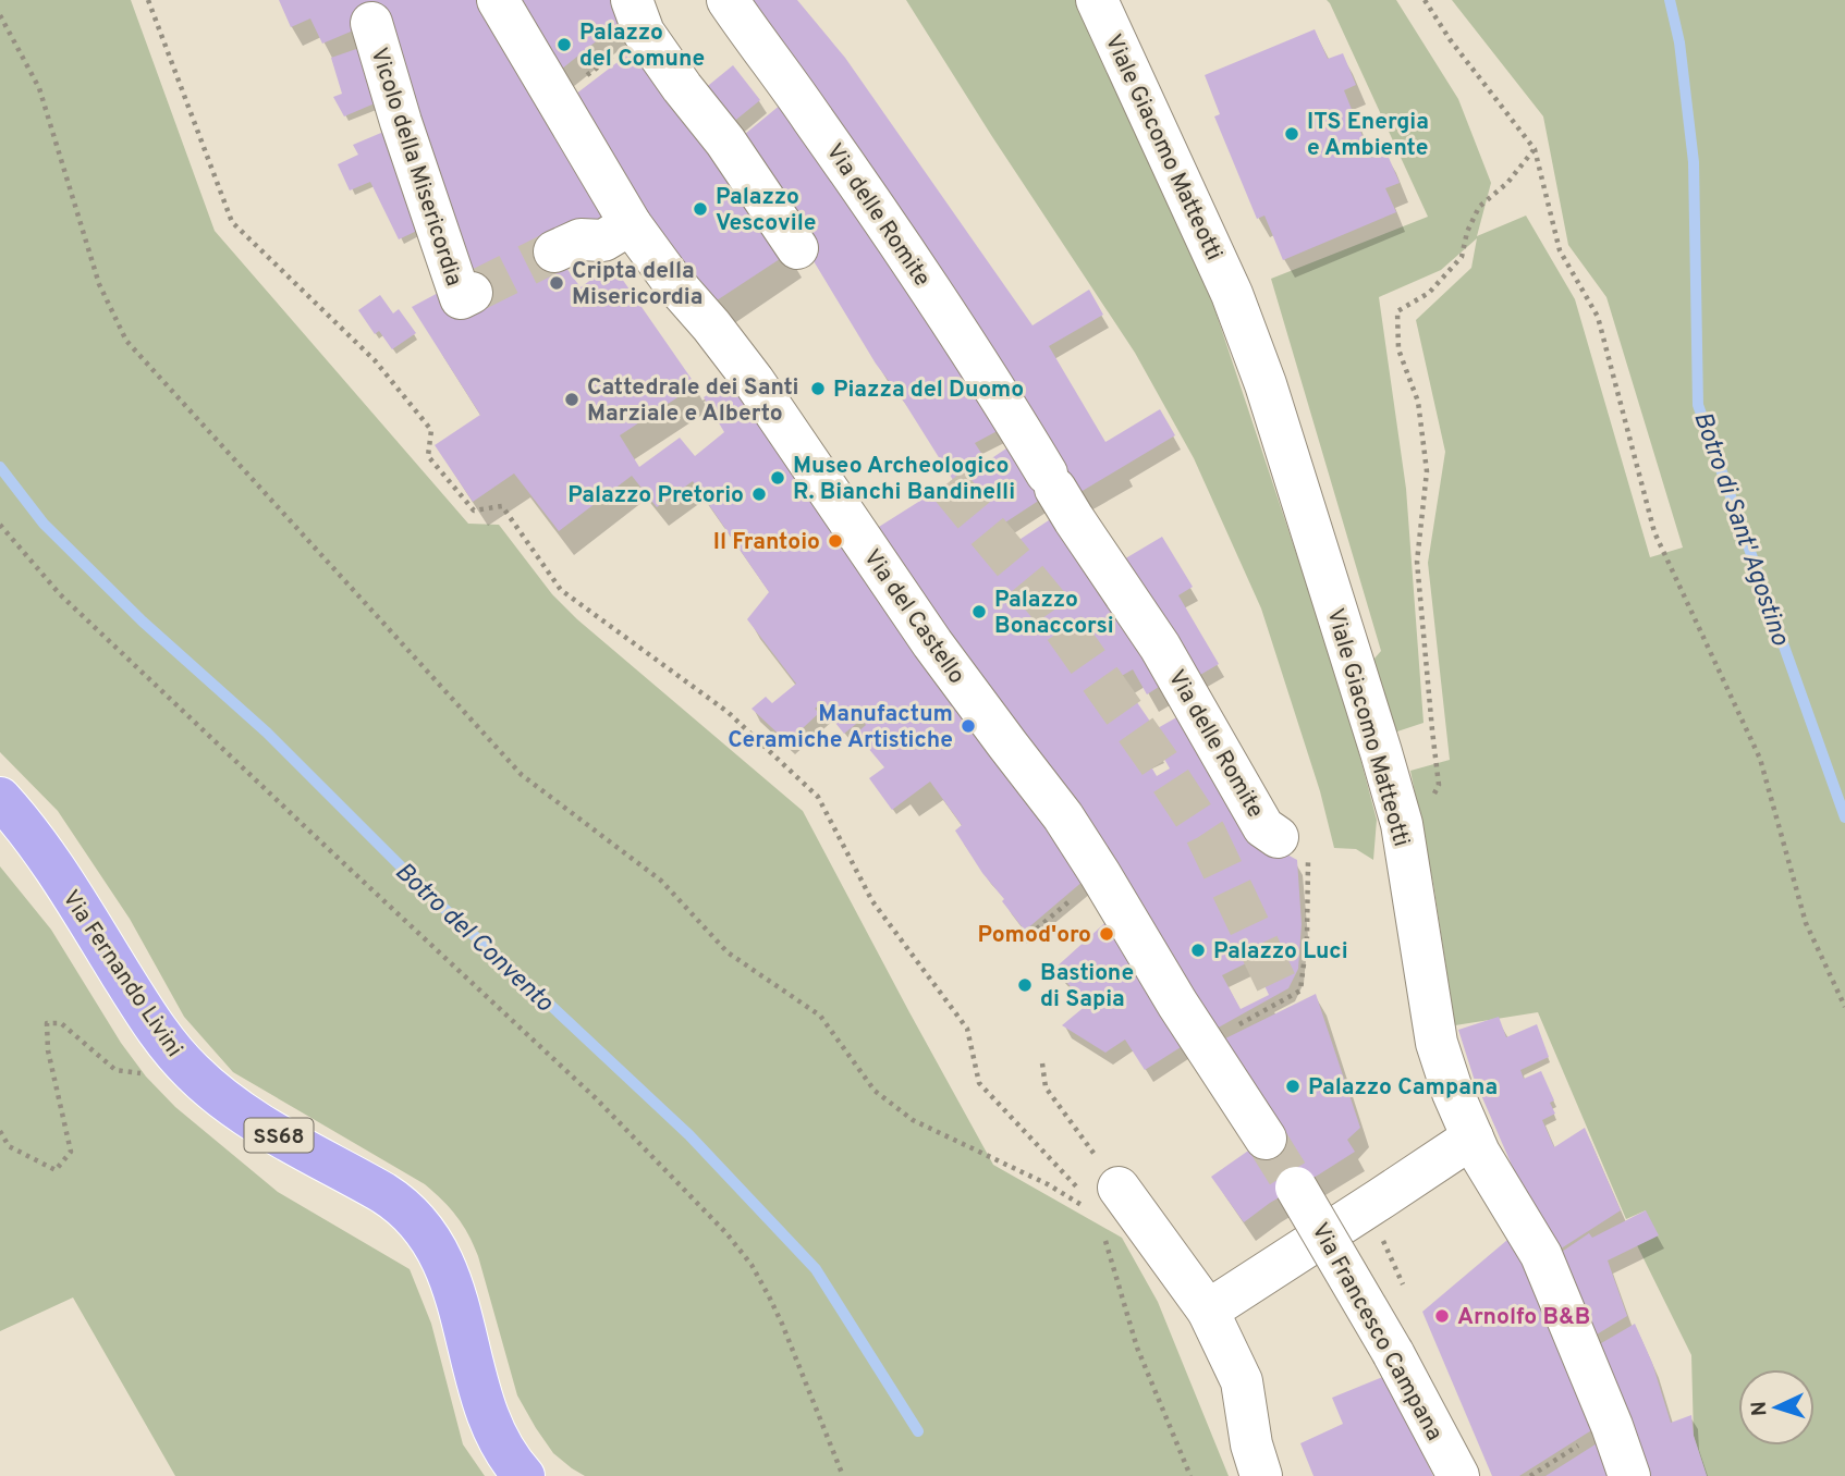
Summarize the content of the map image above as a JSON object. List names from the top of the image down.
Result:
{
  "streets": {
    "main road": ["Via Fernando Livini", "SS68"],
    "street": [
      "Viale Giacomo Matteotti",
      "Vicolo della Misericordia",
      "Via delle Romite",
      "Via del Castello",
      "Via Francesco Campana"
    ]
  },
  "crossings": [
    ["Via delle Romite", "Via del Castello"]
  ],
  "water": ["Botro di Sant' Agostino", "Botro del Convento"],
  "places": [
    "Palazzo del Comune",
    "ITS Energia e Ambiente",
    "Palazzo Vescovile",
    "Cripta della Misericordia",
    "Piazza del Duomo",
    "Cattedrale dei Santi Marziale e Alberto",
    "Museo Archeologico R. Bianchi Bandinelli",
    "Palazzo Pretorio",
    "Il Frantoio",
    "Palazzo Bonaccorsi",
    "Manufactum Ceramiche Artistiche",
    "Pomod'oro",
    "Palazzo Luci",
    "Bastione di Sapia",
    "Palazzo Campana",
    "Arnolfo B&B"
  ],
  "north": "left"
}
